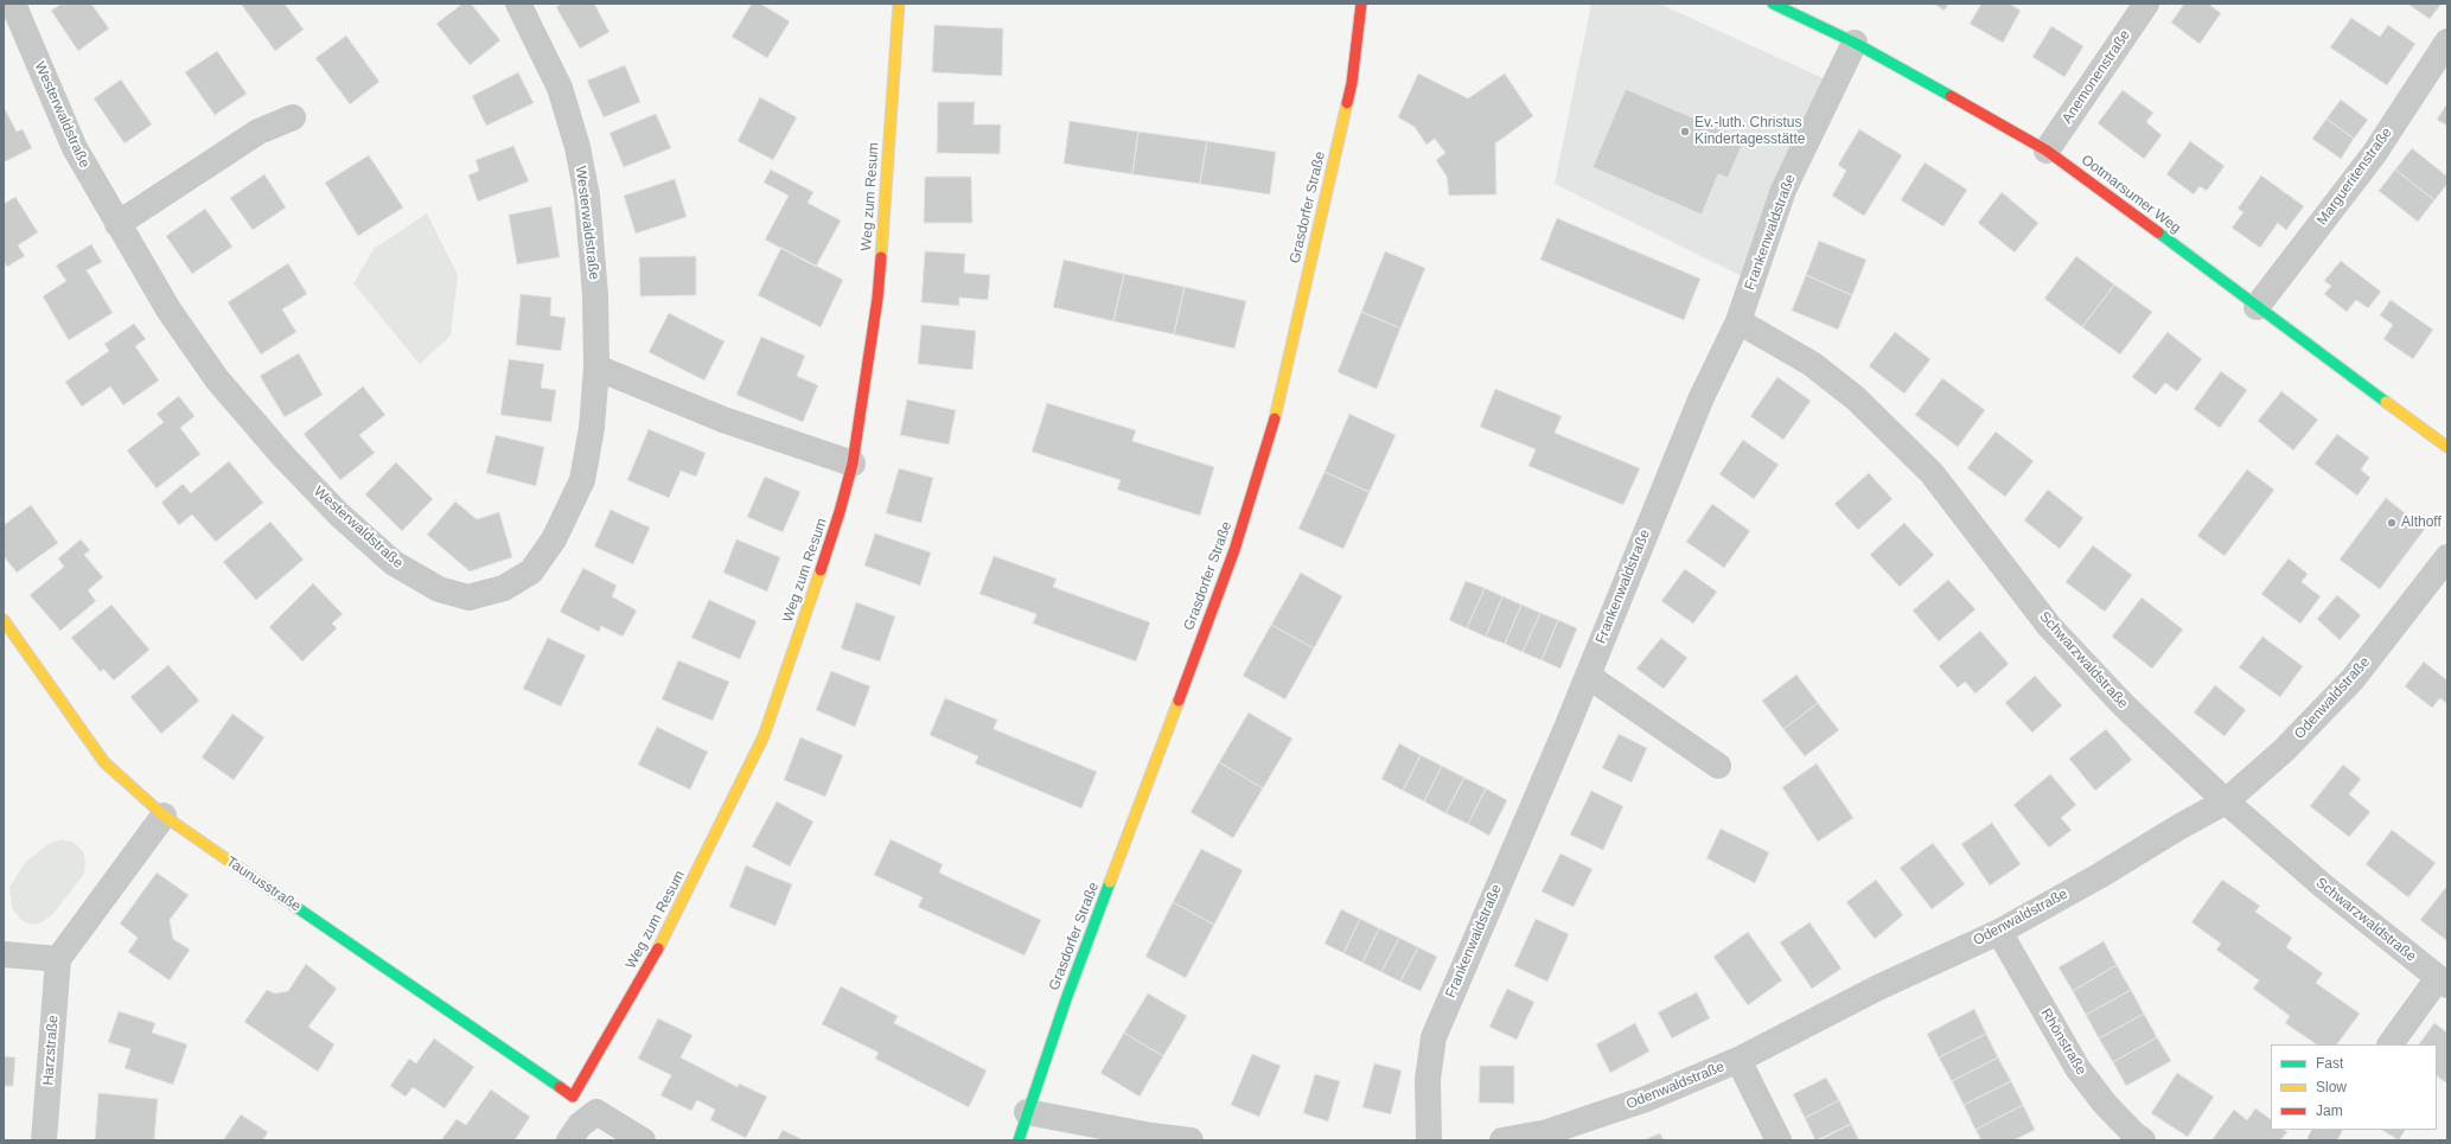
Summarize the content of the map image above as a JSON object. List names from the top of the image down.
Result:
{
  "streets": {
    "street": [
      "Anemonenstraße",
      "Westerwaldstraße",
      "Margueritenstraße",
      "Ootmarsumer Weg",
      "Weg zum Resum",
      "Grasdorfer Straße",
      "Frankenwaldstraße",
      "Schwarzwaldstraße",
      "Odenwaldstraße",
      "Taunusstraße",
      "Rhönstraße",
      "Harzstraße"
    ]
  },
  "crossings": [
    ["Anemonenstraße", "Ootmarsumer Weg"],
    ["Margueritenstraße", "Ootmarsumer Weg"],
    ["Ootmarsumer Weg", "Frankenwaldstraße"],
    ["Weg zum Resum", "Taunusstraße"],
    ["Frankenwaldstraße", "Schwarzwaldstraße"],
    ["Schwarzwaldstraße", "Odenwaldstraße"],
    ["Odenwaldstraße", "Rhönstraße"]
  ],
  "places": ["Ev.-luth. Christus Kindertagesstätte", "Althoff"],
  "legend": ["Fast", "Slow", "Jam"]
}
